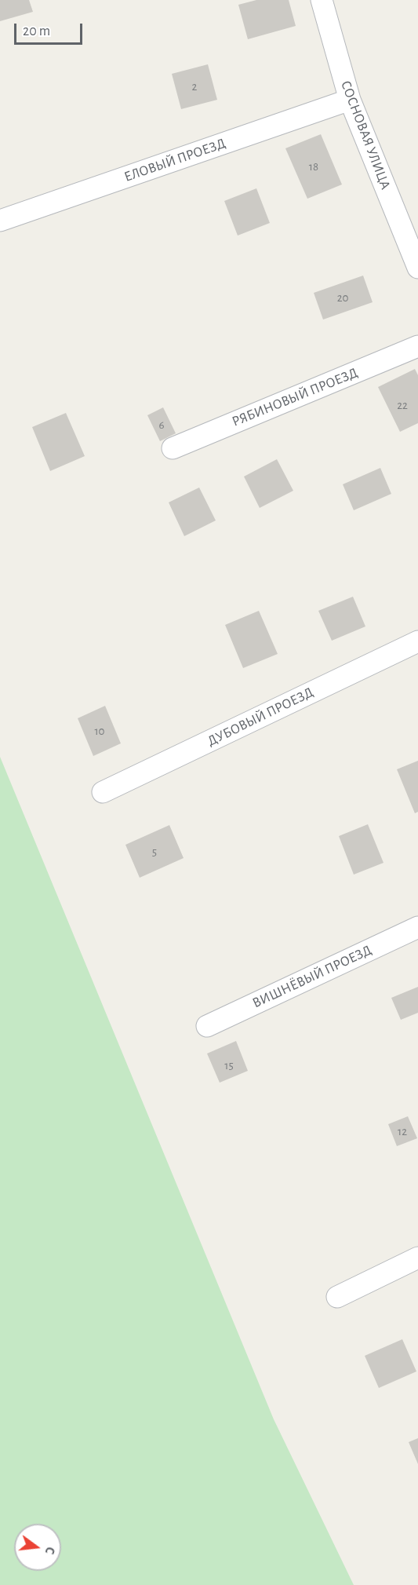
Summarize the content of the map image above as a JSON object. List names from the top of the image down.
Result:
{
  "streets": {
    "street": [
      "СОСНОВАЯ УЛИЦА",
      "ЕЛОВЫЙ ПРОЕЗД",
      "РЯБИНОВЫЙ ПРОЕЗД",
      "ДУБОВЫЙ ПРОЕЗД",
      "ВИШНЁВЫЙ ПРОЕЗД"
    ]
  },
  "crossings": [
    ["СОСНОВАЯ УЛИЦА", "ЕЛОВЫЙ ПРОЕЗД"]
  ],
  "house_numbers": [
    "2",
    "18",
    "20",
    "22",
    "6",
    "10",
    "5",
    "15",
    "12"
  ],
  "scale_bar": "20 m",
  "north": "right"
}
